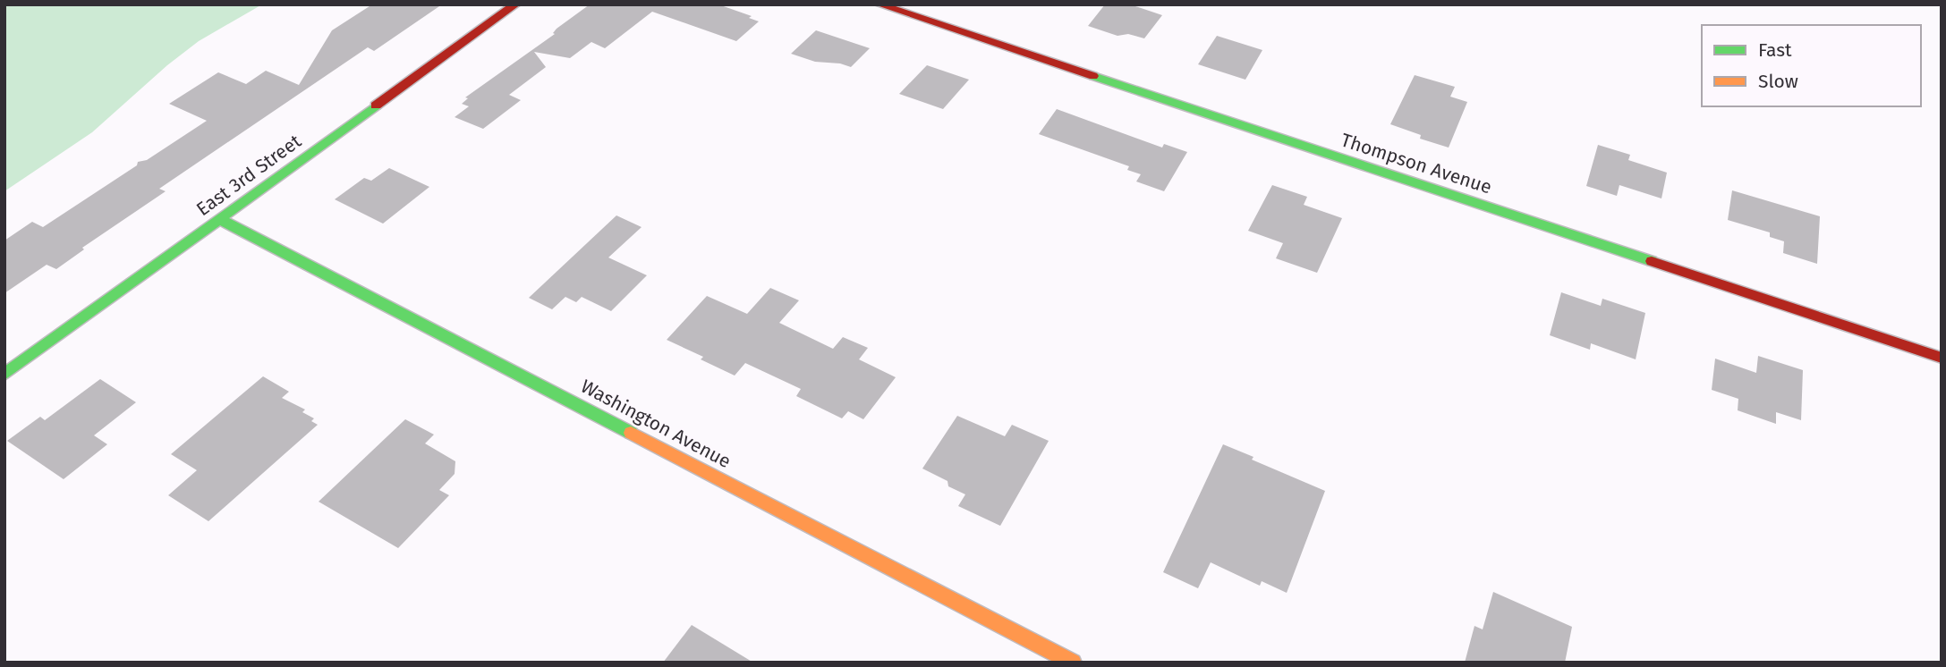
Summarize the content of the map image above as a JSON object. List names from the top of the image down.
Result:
{
  "streets": {
    "street": ["Thompson Avenue", "East 3rd Street", "Washington Avenue"]
  },
  "crossings": [
    ["East 3rd Street", "Washington Avenue"]
  ],
  "legend": ["Fast", "Slow"]
}
